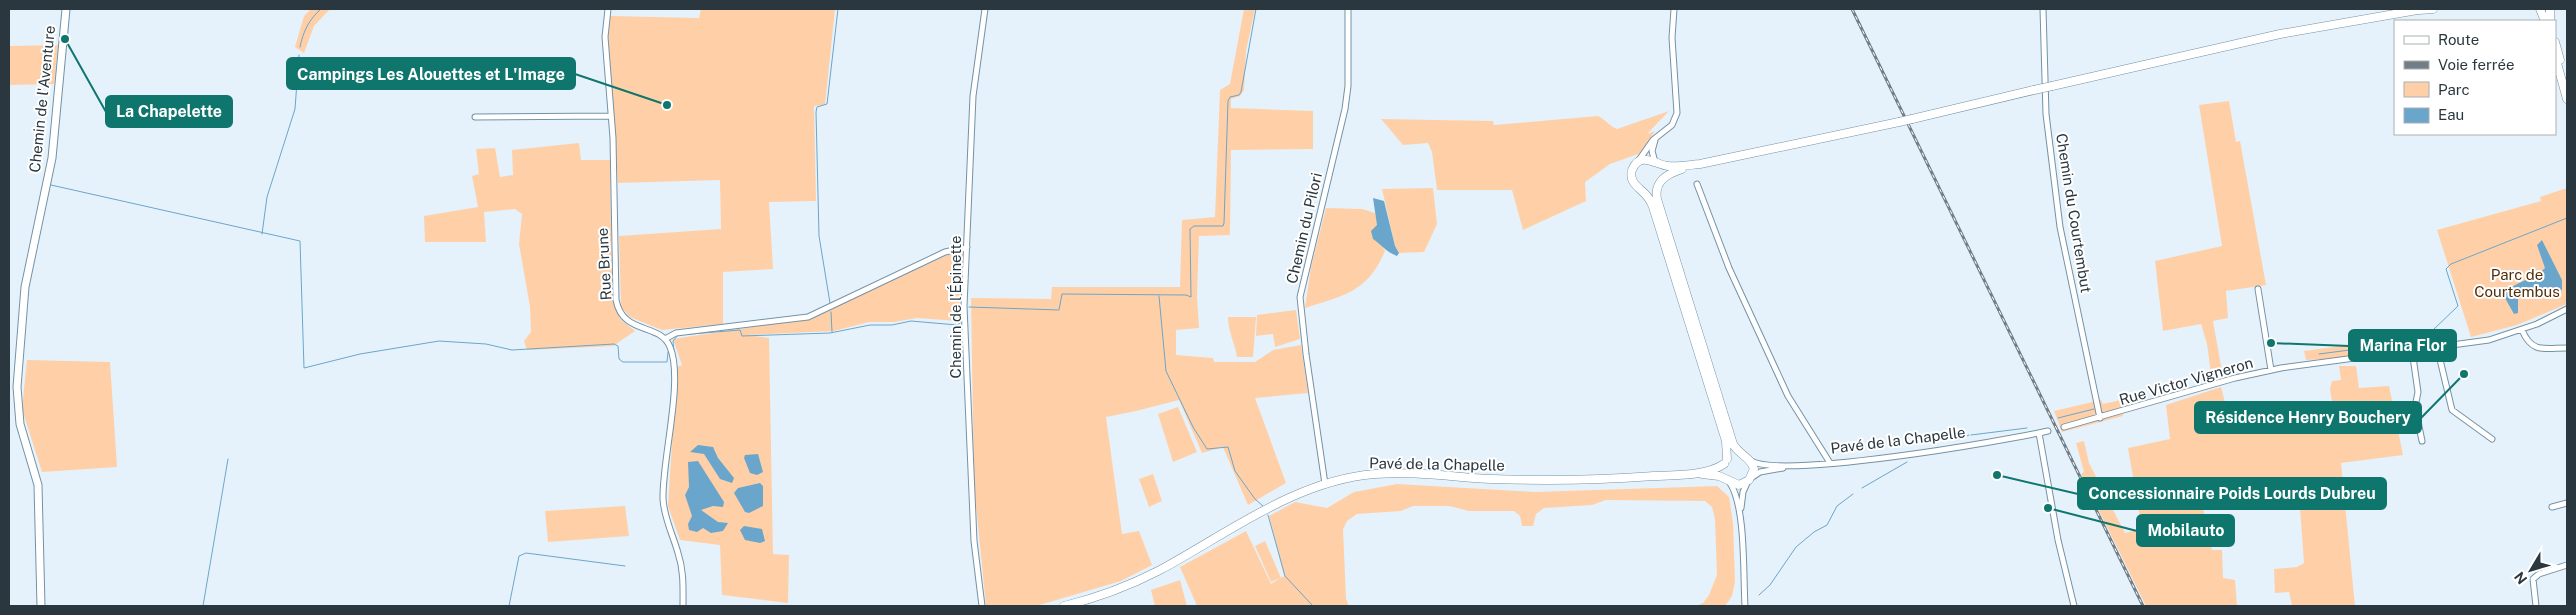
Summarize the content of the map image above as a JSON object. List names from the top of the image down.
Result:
{
  "streets": {
    "main road": ["Pavé de la Chapelle"],
    "street": [
      "Chemin de l'Aventure",
      "Chemin du Courtembut",
      "Chemin du Pilori",
      "Rue Brune",
      "Chemin de l'Épinette",
      "Rue Victor Vigneron"
    ]
  },
  "crossings": [
    ["Chemin du Courtembut", "Rue Victor Vigneron"],
    ["Chemin du Pilori", "Pavé de la Chapelle"]
  ],
  "parks": ["Parc de Courtembus"],
  "places": [
    "La Chapelette",
    "Campings Les Alouettes et L'Image",
    "Marina Flor",
    "Résidence Henry Bouchery",
    "Concessionnaire Poids Lourds Dubreu",
    "Mobilauto"
  ],
  "legend": [
    "Route",
    "Voie ferrée",
    "Parc",
    "Eau"
  ],
  "north": "bottom left"
}
